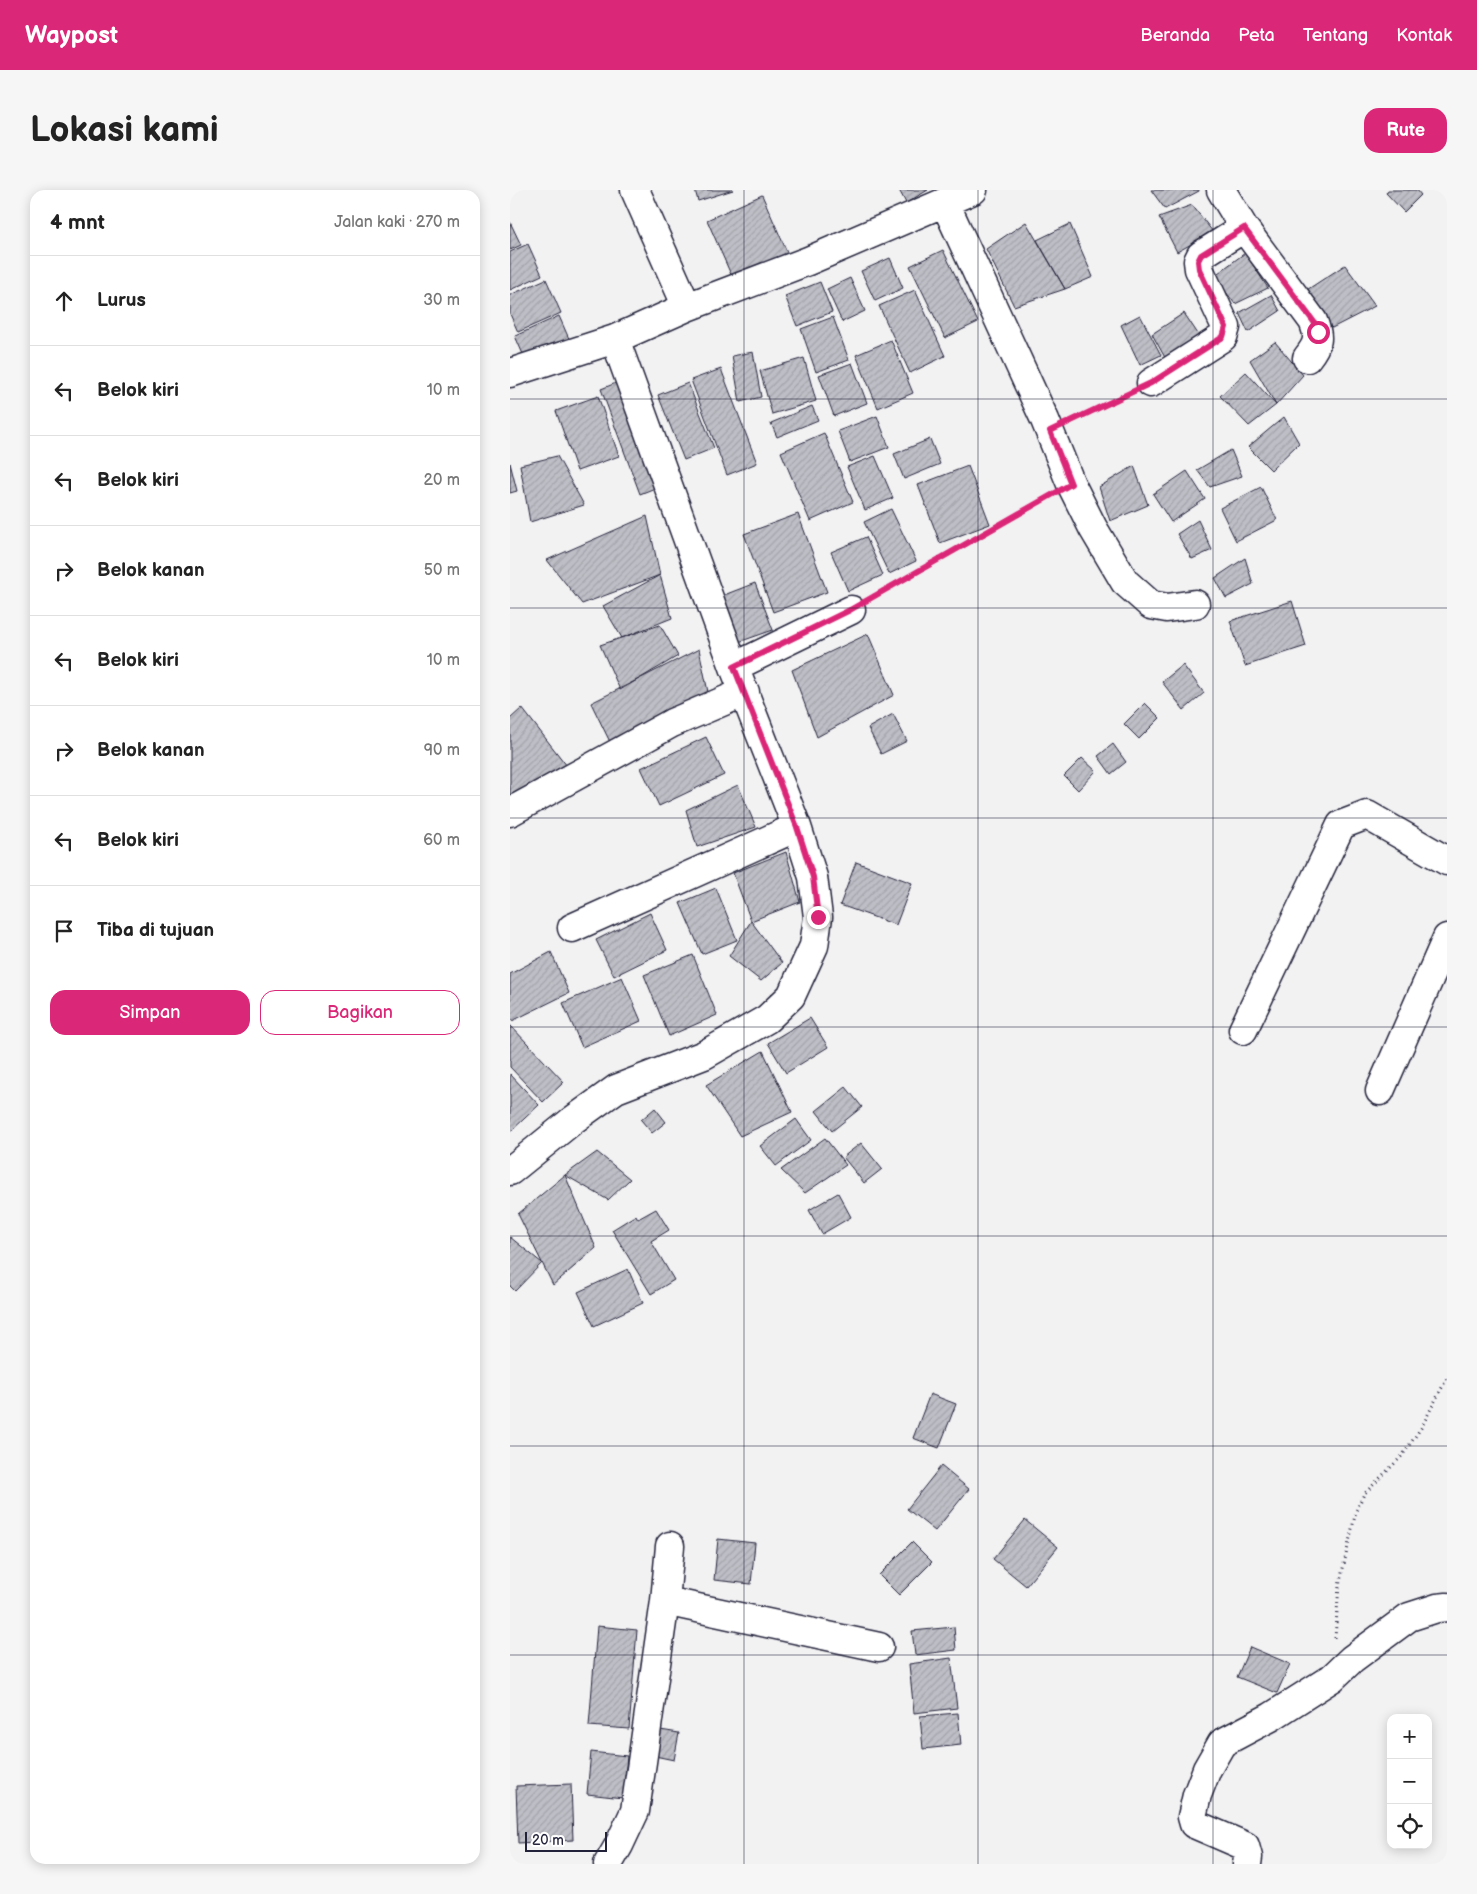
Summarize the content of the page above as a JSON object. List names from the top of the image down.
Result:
{
  "scale_bar": "20 m",
  "page": {
    "header": "Waypost",
    "nav": [
      "Beranda",
      "Peta",
      "Tentang",
      "Kontak"
    ],
    "buttons": [
      "Rute",
      ["Simpan", "Bagikan"]
    ],
    "title": "Lokasi kami",
    "heading": ["4 mnt", "Jalan kaki · 270 m"],
    "list": [
      ["Lurus", "30 m"],
      ["Belok kiri", "10 m"],
      ["Belok kiri", "20 m"],
      ["Belok kanan", "50 m"],
      ["Belok kiri", "10 m"],
      ["Belok kanan", "90 m"],
      ["Belok kiri", "60 m"],
      "Tiba di tujuan"
    ],
    "map_buttons": ["+", "−"],
    "scale": "20 m"
  }
}
